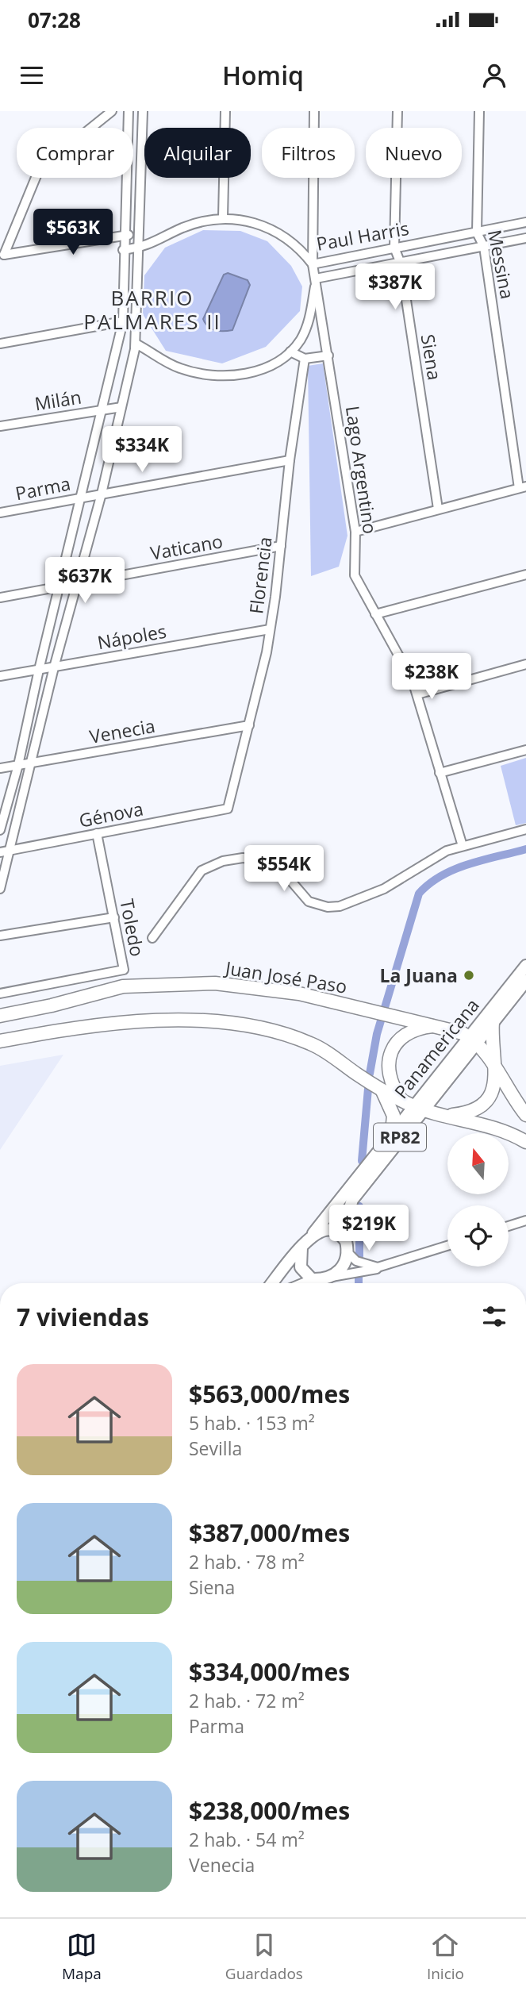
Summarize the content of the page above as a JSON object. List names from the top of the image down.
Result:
{
  "streets": {
    "highway": ["Juan José Paso"],
    "main road": ["Panamericana", "RP82"],
    "street": [
      "Paul Harris",
      "Messina",
      "Siena",
      "Milán",
      "Lago Argentino",
      "Parma",
      "Vaticano",
      "Florencia",
      "Nápoles",
      "Venecia",
      "Génova",
      "Toledo"
    ]
  },
  "crossings": [
    ["Paul Harris", "Messina"],
    ["Paul Harris", "Siena"],
    ["Paul Harris", "Lago Argentino"],
    ["Parma", "Florencia"],
    ["Vaticano", "Florencia"],
    ["Florencia", "Nápoles"],
    ["Florencia", "Venecia"],
    ["Florencia", "Génova"],
    ["Génova", "Toledo"],
    ["Juan José Paso", "Panamericana"]
  ],
  "districts": ["BARRIO PALMARES II"],
  "places": ["La Juana"],
  "north": "top",
  "page": {
    "status": "07:28",
    "header": "Homiq",
    "chip": [
      "Comprar",
      "Alquilar",
      "Filtros",
      "Nuevo"
    ],
    "price": [
      "$563K",
      "$387K",
      "$334K",
      "$637K",
      "$238K",
      "$554K",
      "$219K"
    ],
    "heading": "7 viviendas",
    "list": [
      {
        "name": "$563,000/mes",
        "note": "5 hab. · 153 m² · Sevilla"
      },
      {
        "name": "$387,000/mes",
        "note": "2 hab. · 78 m² · Siena"
      },
      {
        "name": "$334,000/mes",
        "note": "2 hab. · 72 m² · Parma"
      },
      {
        "name": "$238,000/mes",
        "note": "2 hab. · 54 m² · Venecia"
      }
    ],
    "tabs": ["Mapa", "Guardados", "Inicio"]
  }
}
